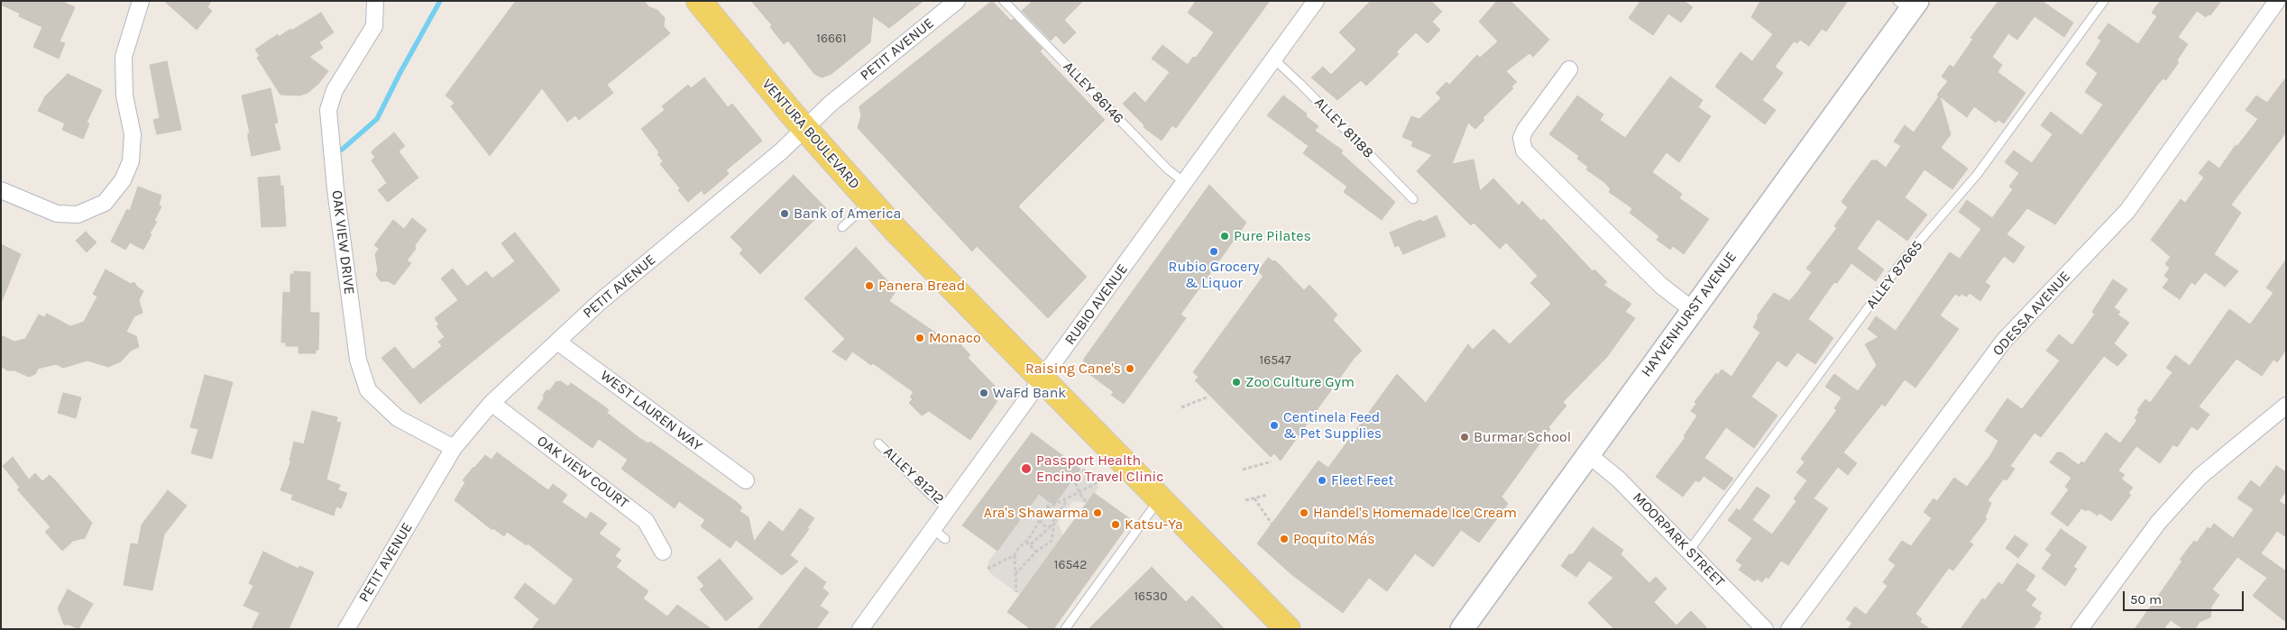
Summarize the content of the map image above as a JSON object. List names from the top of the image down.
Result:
{
  "streets": {
    "main road": ["VENTURA BOULEVARD", "HAYVENHURST AVENUE"],
    "street": [
      "PETIT AVENUE",
      "OAK VIEW DRIVE",
      "RUBIO AVENUE",
      "ODESSA AVENUE",
      "WEST LAUREN WAY",
      "OAK VIEW COURT",
      "MOORPARK STREET"
    ],
    "lane": [
      "ALLEY 86146",
      "ALLEY 81188",
      "ALLEY 87665",
      "ALLEY 81212"
    ]
  },
  "crossings": [
    ["PETIT AVENUE", "VENTURA BOULEVARD"],
    ["PETIT AVENUE", "OAK VIEW DRIVE"],
    ["PETIT AVENUE", "WEST LAUREN WAY"],
    ["PETIT AVENUE", "OAK VIEW COURT"],
    ["ALLEY 86146", "RUBIO AVENUE"],
    ["ALLEY 81188", "RUBIO AVENUE"],
    ["VENTURA BOULEVARD", "RUBIO AVENUE"],
    ["ALLEY 87665", "MOORPARK STREET"],
    ["RUBIO AVENUE", "ALLEY 81212"],
    ["HAYVENHURST AVENUE", "MOORPARK STREET"]
  ],
  "places": [
    "Bank of America",
    "Pure Pilates",
    "Rubio Grocery & Liquor",
    "Panera Bread",
    "Monaco",
    "Raising Cane's",
    "Zoo Culture Gym",
    "WaFd Bank",
    "Centinela Feed & Pet Supplies",
    "Burmar School",
    "Passport Health Encino Travel Clinic",
    "Fleet Feet",
    "Ara's Shawarma",
    "Handel's Homemade Ice Cream",
    "Katsu-Ya",
    "Poquito Más"
  ],
  "house_numbers": [
    "16661",
    "16547",
    "16542",
    "16530"
  ],
  "scale_bar": "50 m"
}
